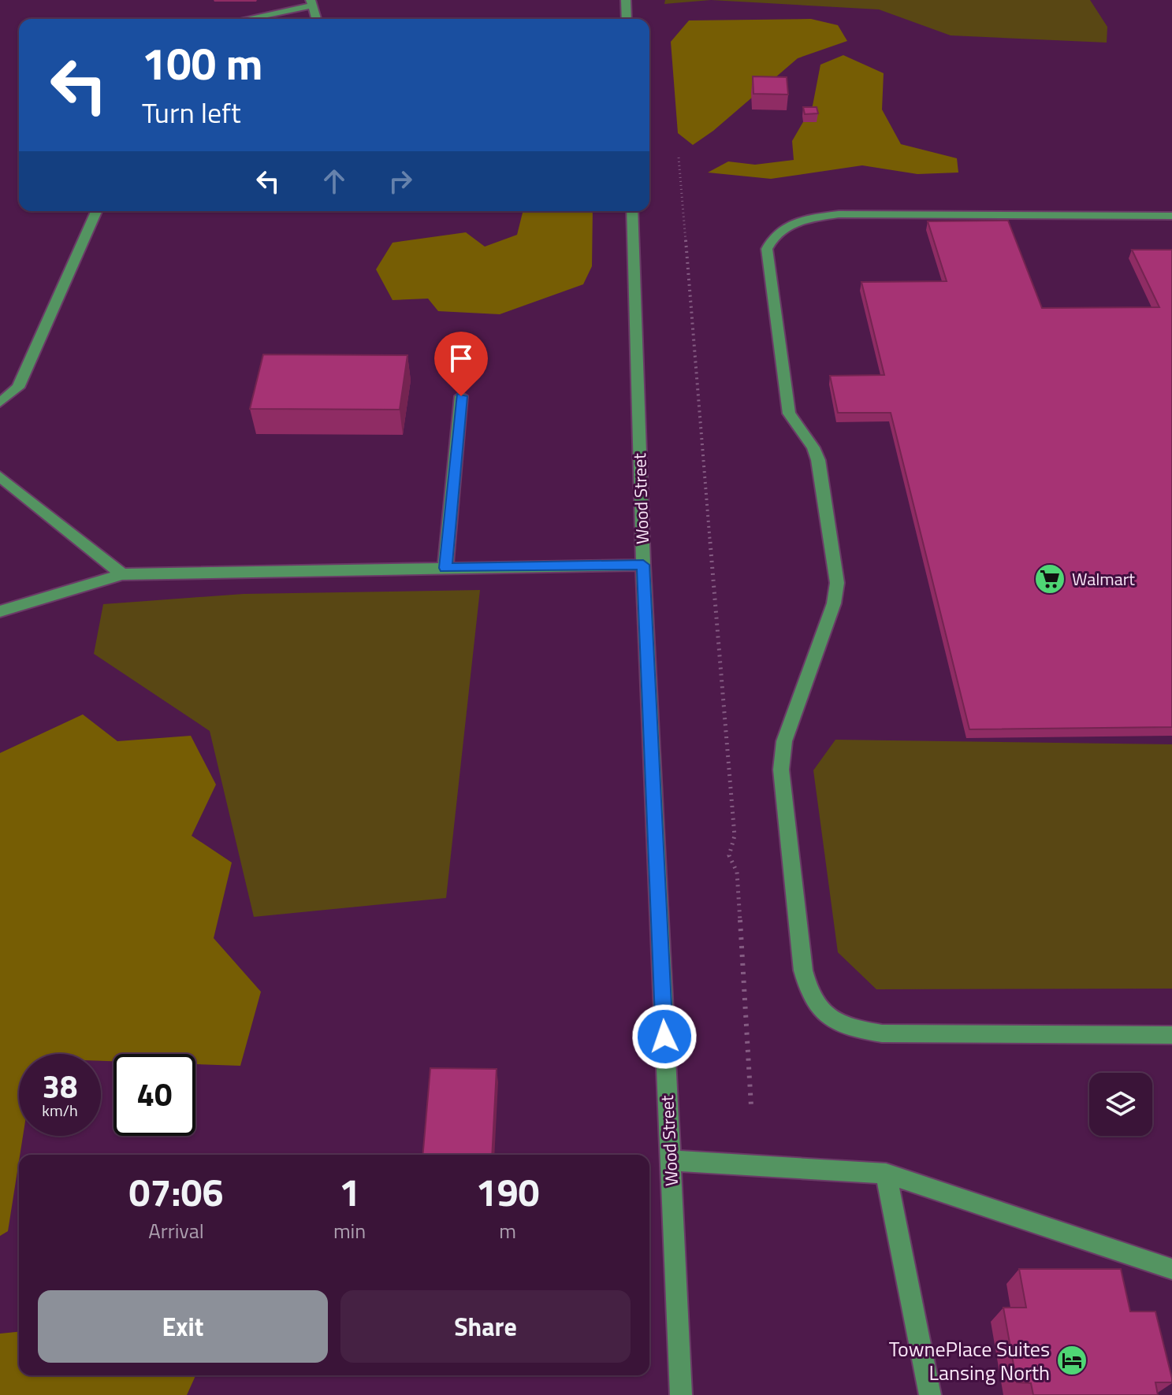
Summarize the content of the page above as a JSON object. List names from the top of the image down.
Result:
{
  "streets": {
    "street": ["Wood Street"]
  },
  "places": {
    "supermarket": ["Walmart"],
    "hotel": ["TownePlace Suites Lansing North"]
  },
  "page": {
    "turn": ["100 m", "Turn left"],
    "speed": "38 km/h",
    "limit": "40",
    "eta": [
      "07:06",
      "Arrival",
      "1",
      "min",
      "190",
      "m"
    ],
    "buttons": ["Exit", "Share"]
  }
}
